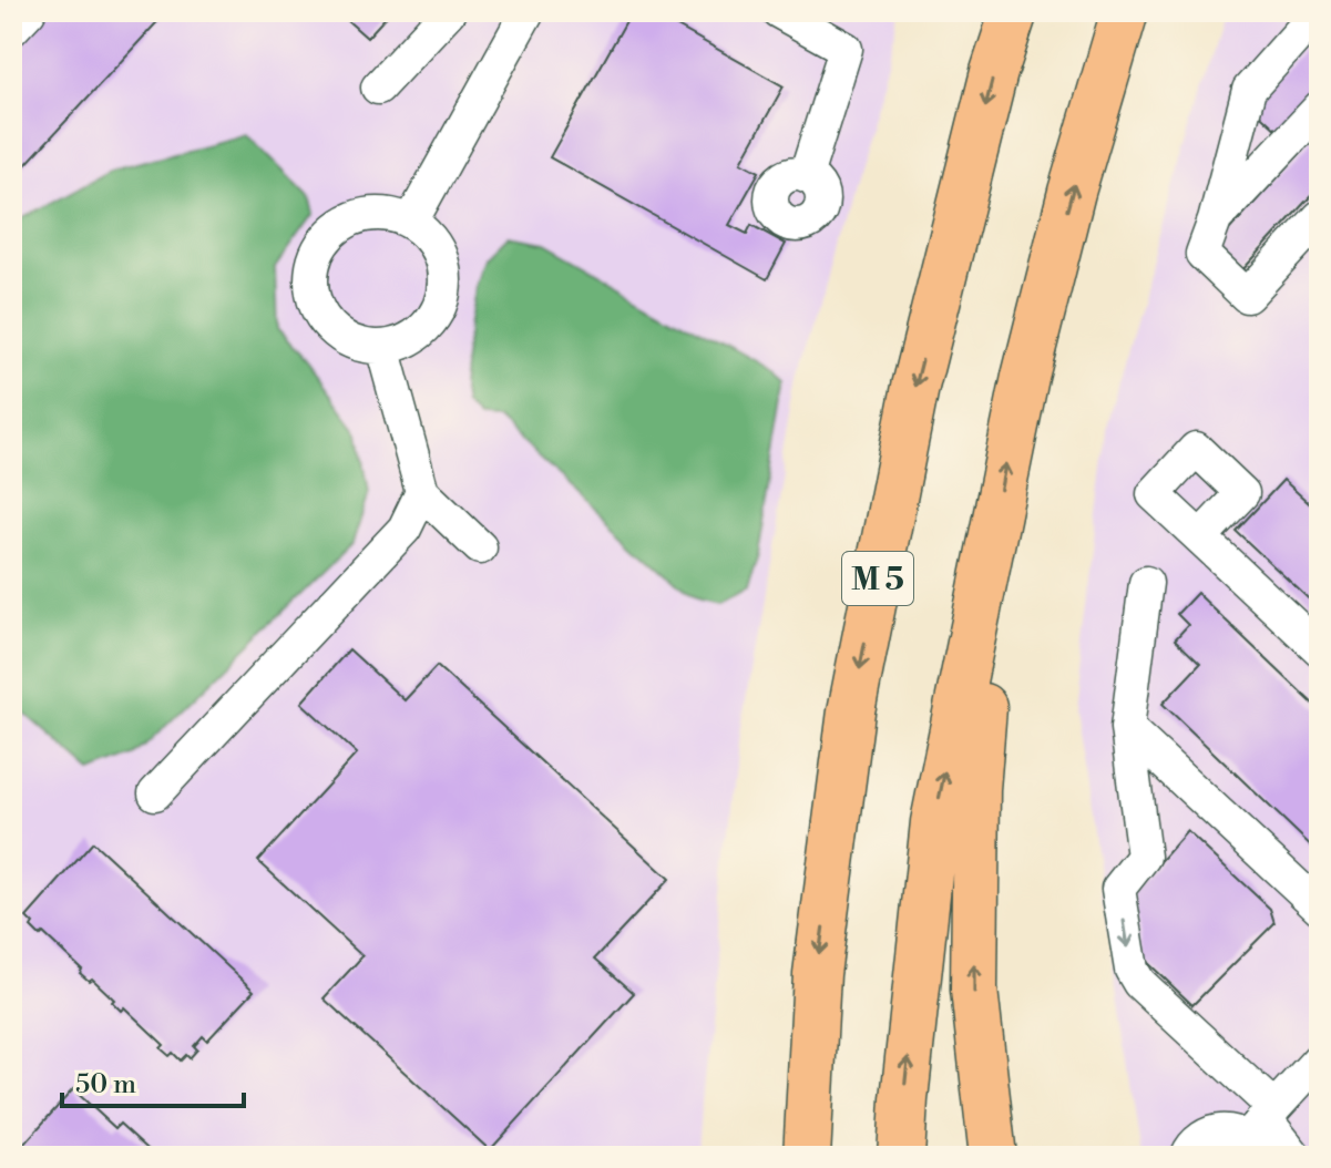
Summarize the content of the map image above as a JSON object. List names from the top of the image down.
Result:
{
  "streets": {
    "highway": ["M 5"]
  },
  "scale_bar": "50 m"
}
